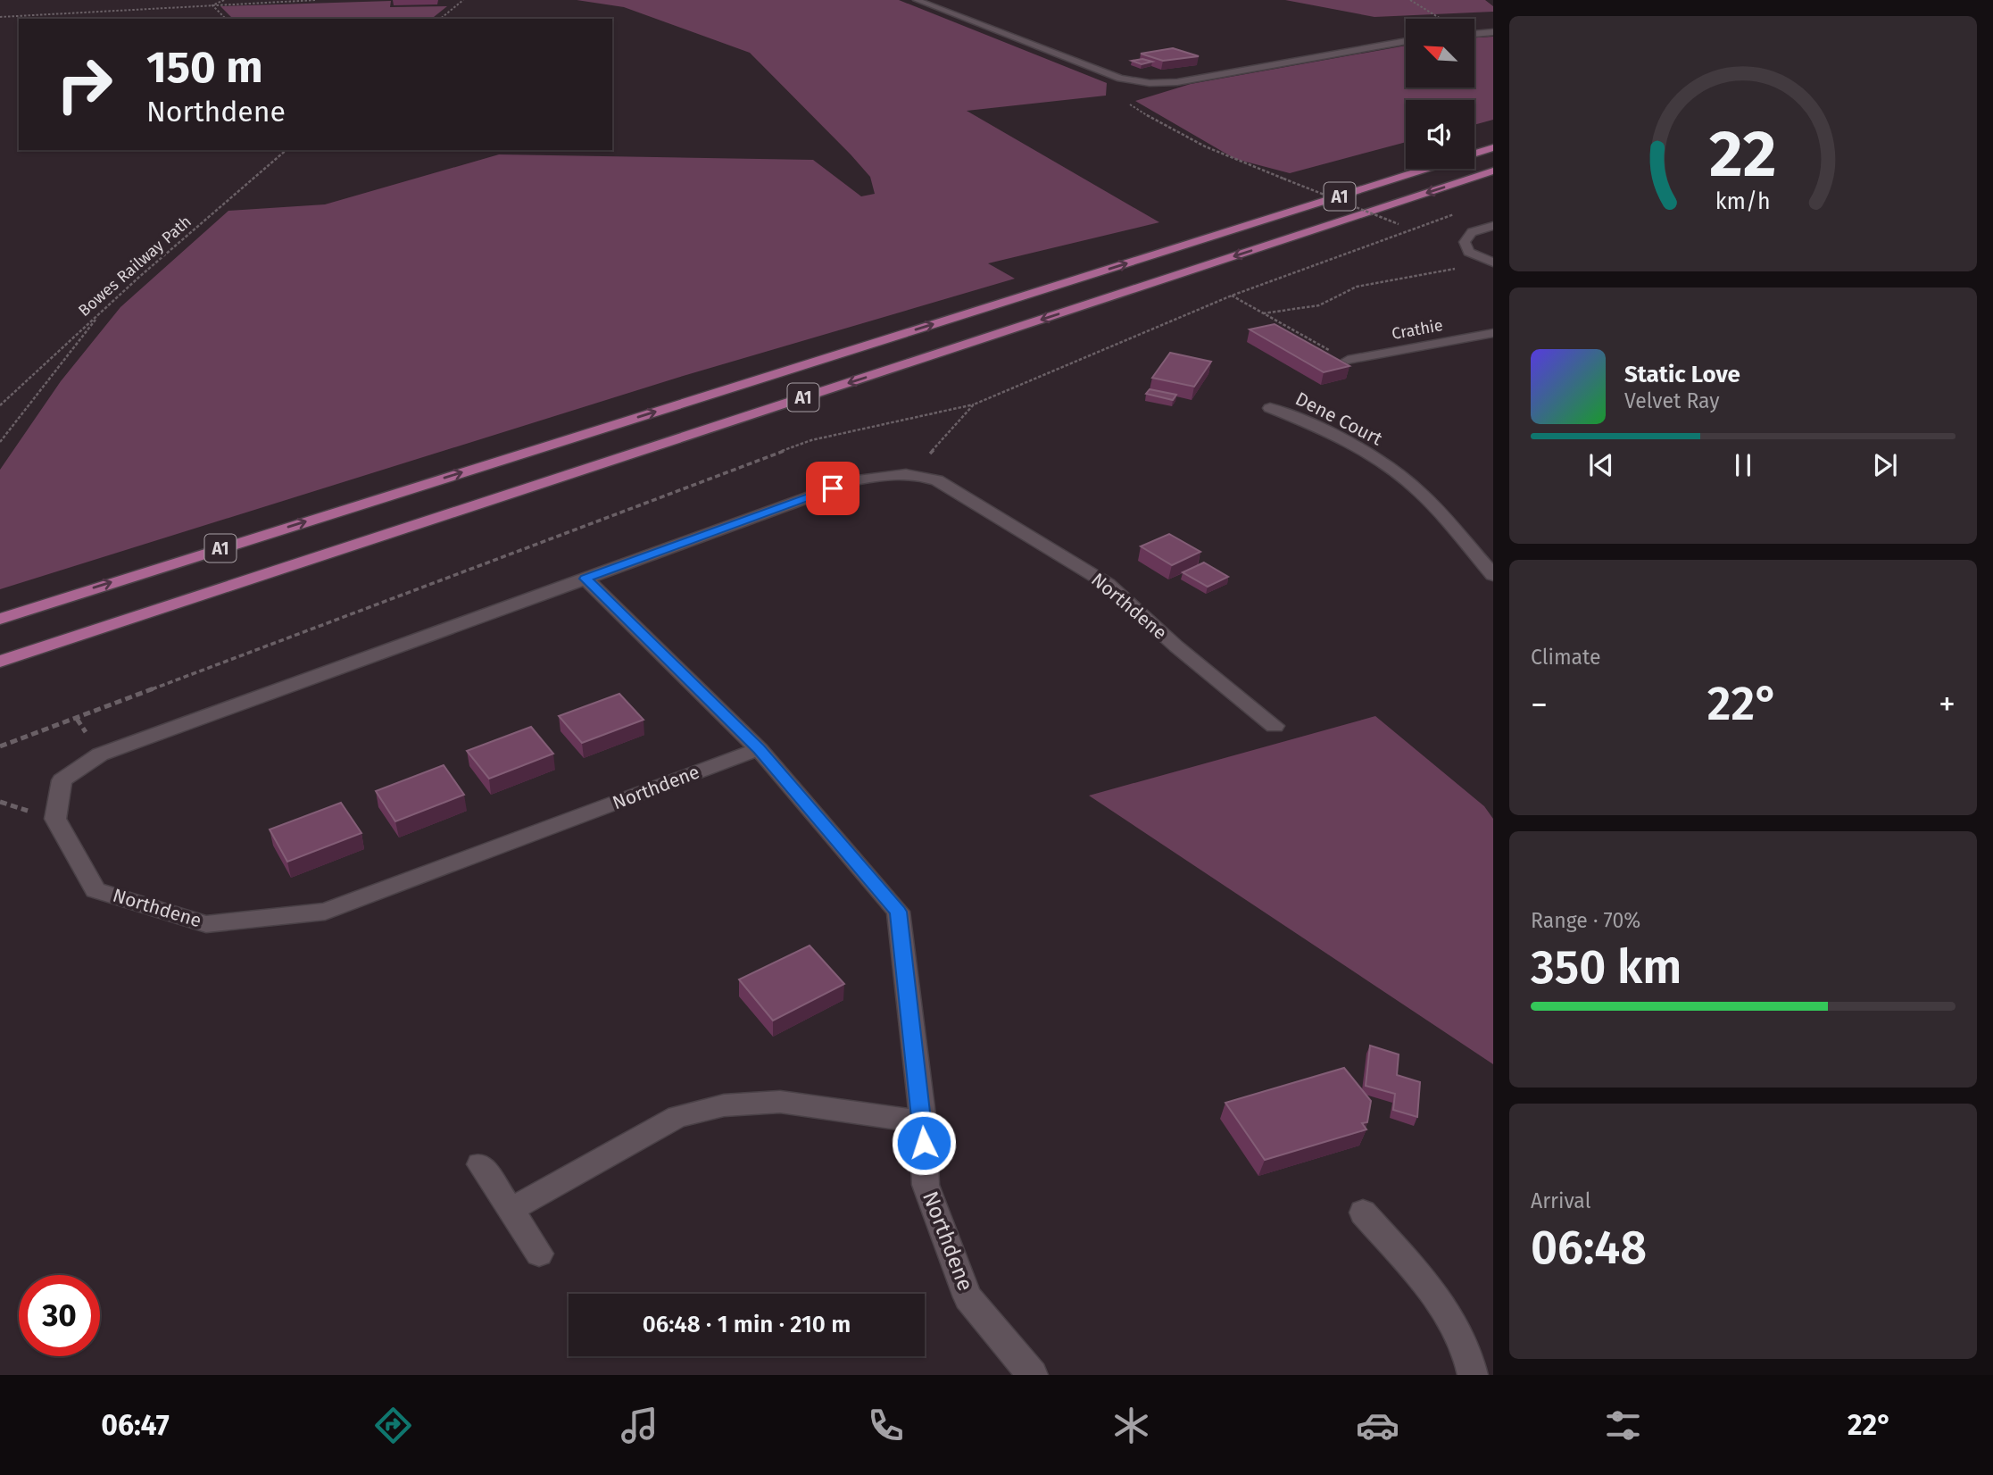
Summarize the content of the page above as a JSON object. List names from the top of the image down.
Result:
{
  "streets": {
    "highway": ["A1"],
    "street": ["Crathie", "Dene Court", "Northdene"],
    "path": ["Bowes Railway Path"]
  },
  "north": "top left",
  "page": {
    "turn": ["150 m", "Northdene"],
    "song": ["Static Love", "Velvet Ray"],
    "tile": [
      "Climate",
      ["Range · 70%", "350 km"],
      ["Arrival", "06:48"]
    ],
    "heat": ["−", "22°", "+"],
    "limit": "30",
    "trip": "06:48 · 1 min · 210 m",
    "tabs": ["06:47", "22°"],
    "gauge": ["22", "km/h"]
  }
}
